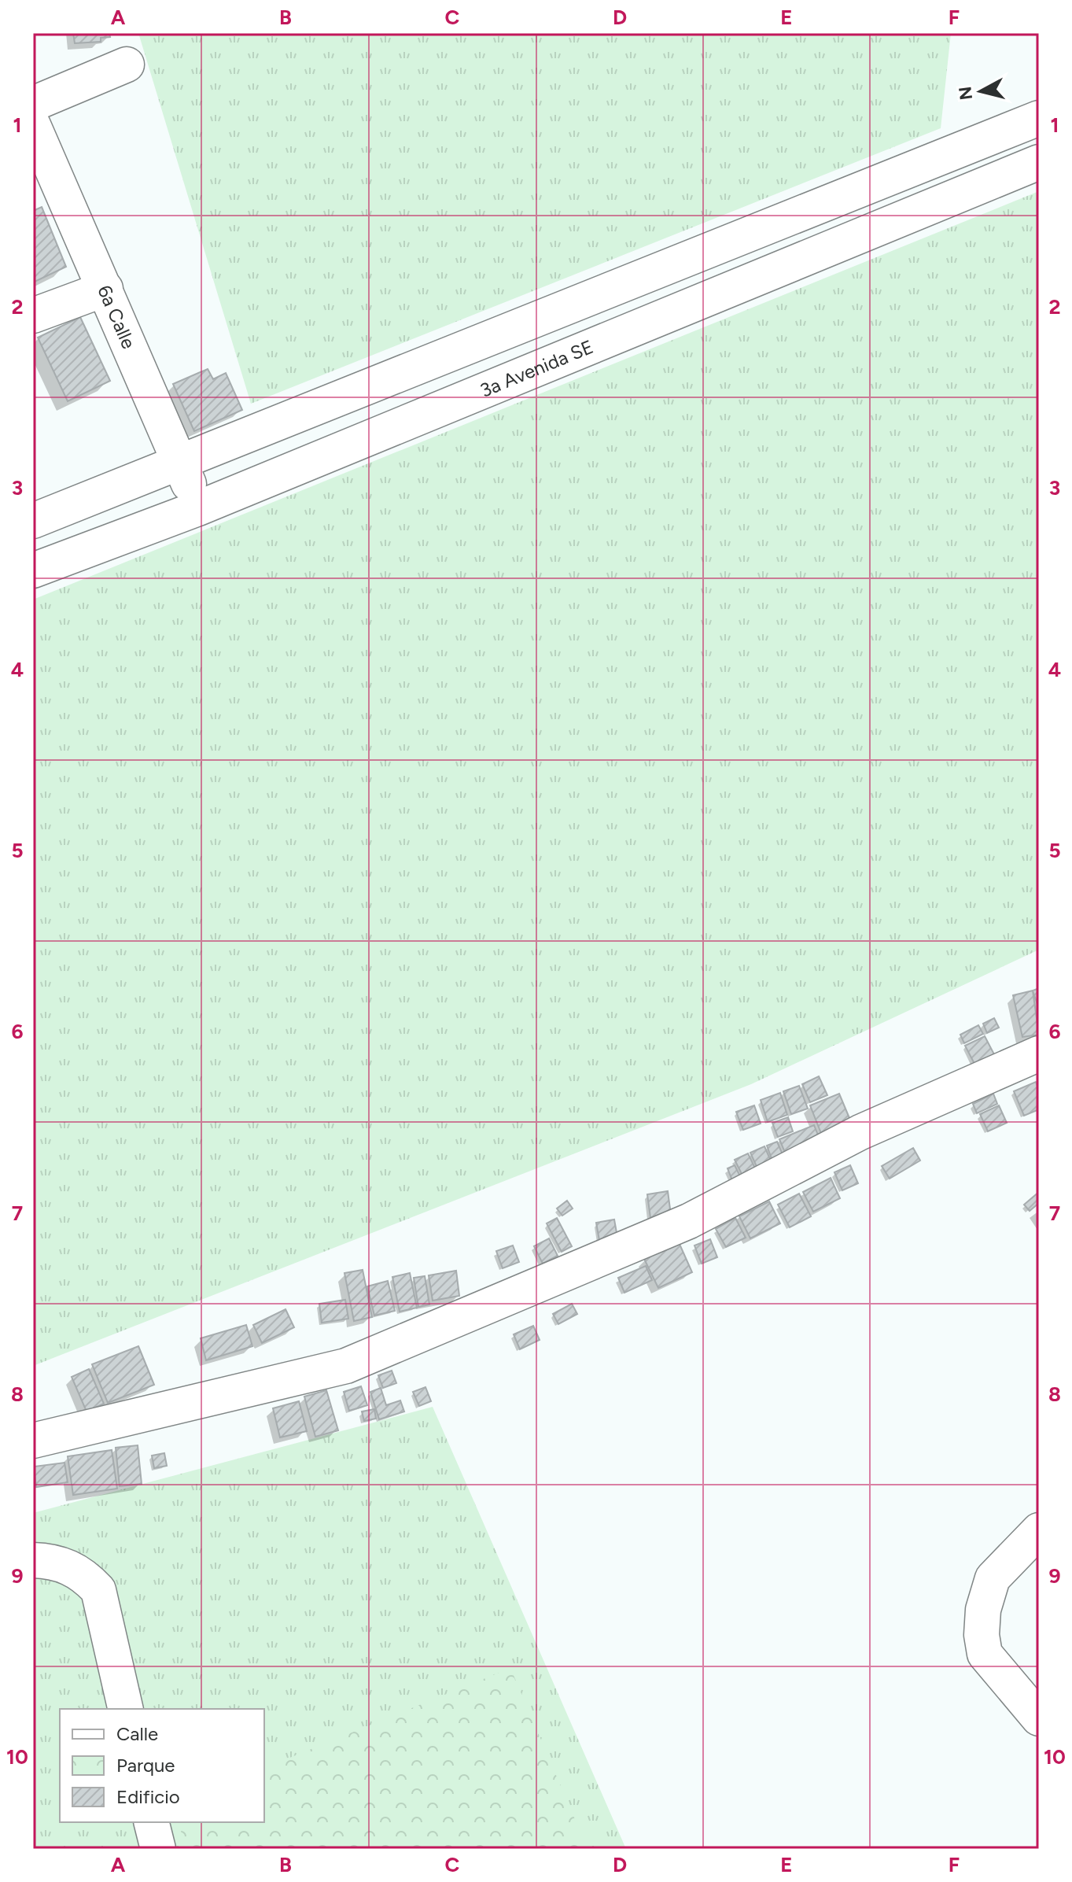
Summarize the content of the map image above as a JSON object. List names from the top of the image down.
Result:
{
  "streets": {
    "street": ["6a Calle", "3a Avenida SE"]
  },
  "crossings": [
    ["6a Calle", "3a Avenida SE"]
  ],
  "legend": ["Calle", "Parque", "Edificio"],
  "north": "left",
  "grid": {
    "columns": [
      "A",
      "B",
      "C",
      "D",
      "E",
      "F"
    ],
    "rows": [
      "1",
      "2",
      "3",
      "4",
      "5",
      "6",
      "7",
      "8",
      "9",
      "10"
    ]
  }
}
